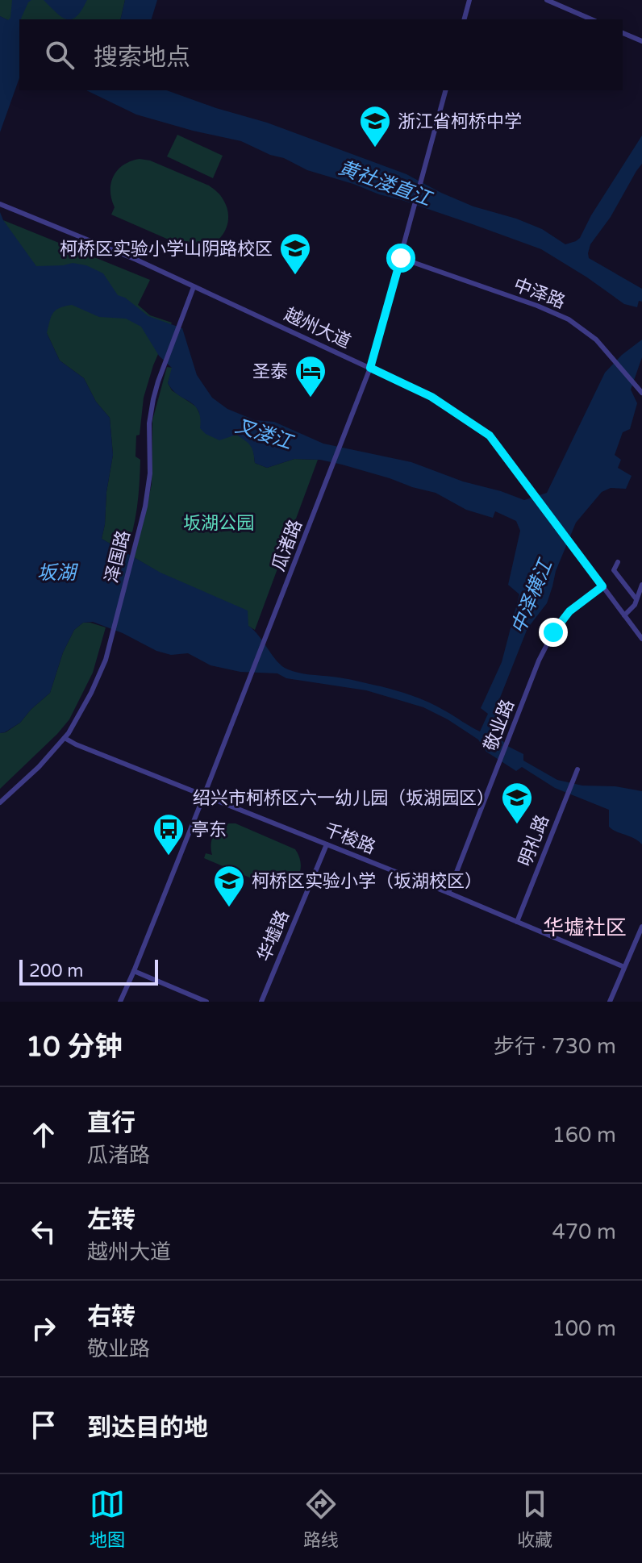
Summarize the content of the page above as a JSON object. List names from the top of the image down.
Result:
{
  "streets": {
    "street": [
      "中泽路",
      "越州大道",
      "瓜渚路",
      "泽国路",
      "敬业路",
      "千梭路",
      "明礼路",
      "华墟路"
    ]
  },
  "crossings": [
    ["中泽路", "瓜渚路"],
    ["越州大道", "瓜渚路"],
    ["越州大道", "泽国路"],
    ["越州大道", "敬业路"],
    ["瓜渚路", "千梭路"],
    ["泽国路", "千梭路"],
    ["敬业路", "千梭路"],
    ["千梭路", "明礼路"],
    ["千梭路", "华墟路"]
  ],
  "districts": ["华墟社区"],
  "water": [
    "黄社溇直江",
    "叉溇江",
    "坂湖",
    "中泽横江"
  ],
  "parks": ["坂湖公园"],
  "places": {
    "school or university": [
      "浙江省柯桥中学",
      "柯桥区实验小学山阴路校区",
      "绍兴市柯桥区六一幼儿园（坂湖园区）",
      "柯桥区实验小学（坂湖校区）"
    ],
    "hotel": ["圣泰"],
    "bus stop": ["亭东"]
  },
  "scale_bar": "200 m",
  "page": {
    "search": "搜索地点",
    "scale": "200 m",
    "heading": ["10 分钟", "步行 · 730 m"],
    "list": [
      ["直行", "瓜渚路", "160 m"],
      ["左转", "越州大道", "470 m"],
      ["右转", "敬业路", "100 m"],
      "到达目的地"
    ],
    "nav": ["地图", "路线", "收藏"]
  }
}
